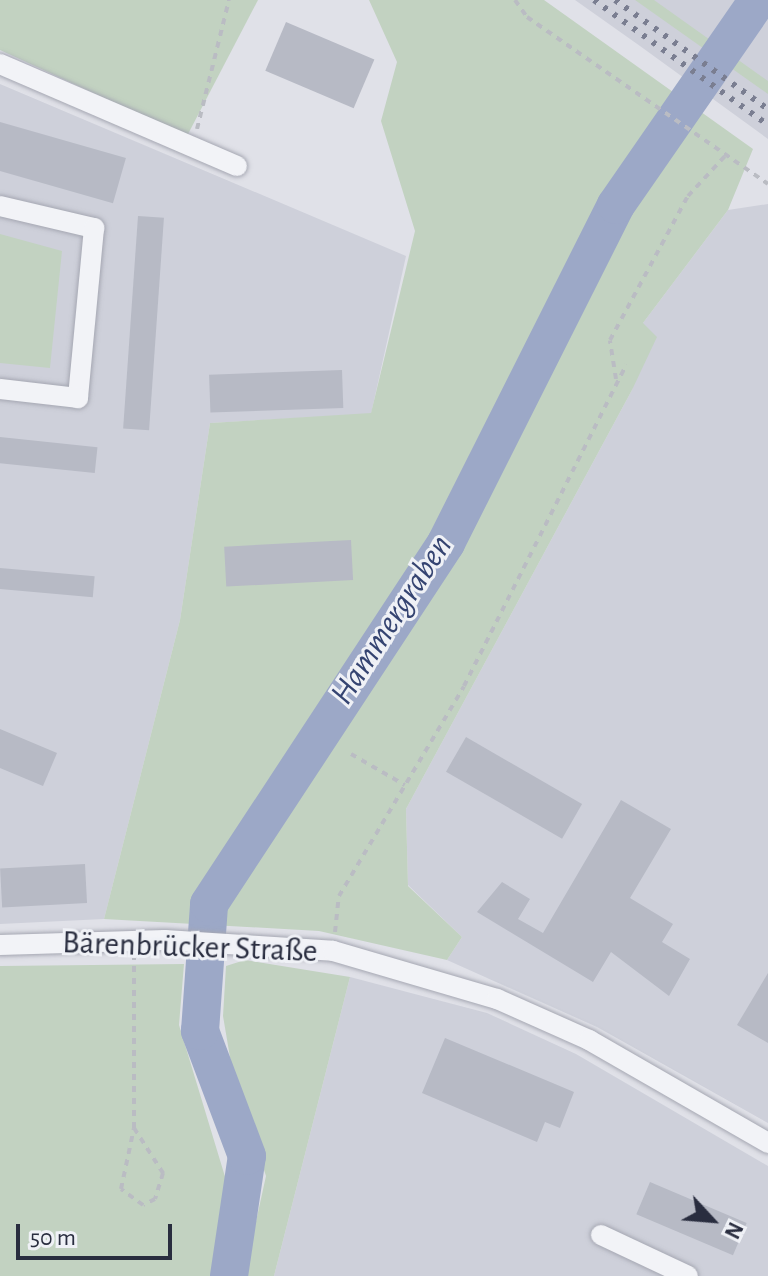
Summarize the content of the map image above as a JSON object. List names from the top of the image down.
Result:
{
  "streets": {
    "street": ["Bärenbrücker Straße"]
  },
  "water": ["Hammergraben"],
  "scale_bar": "50 m",
  "north": "bottom right"
}
